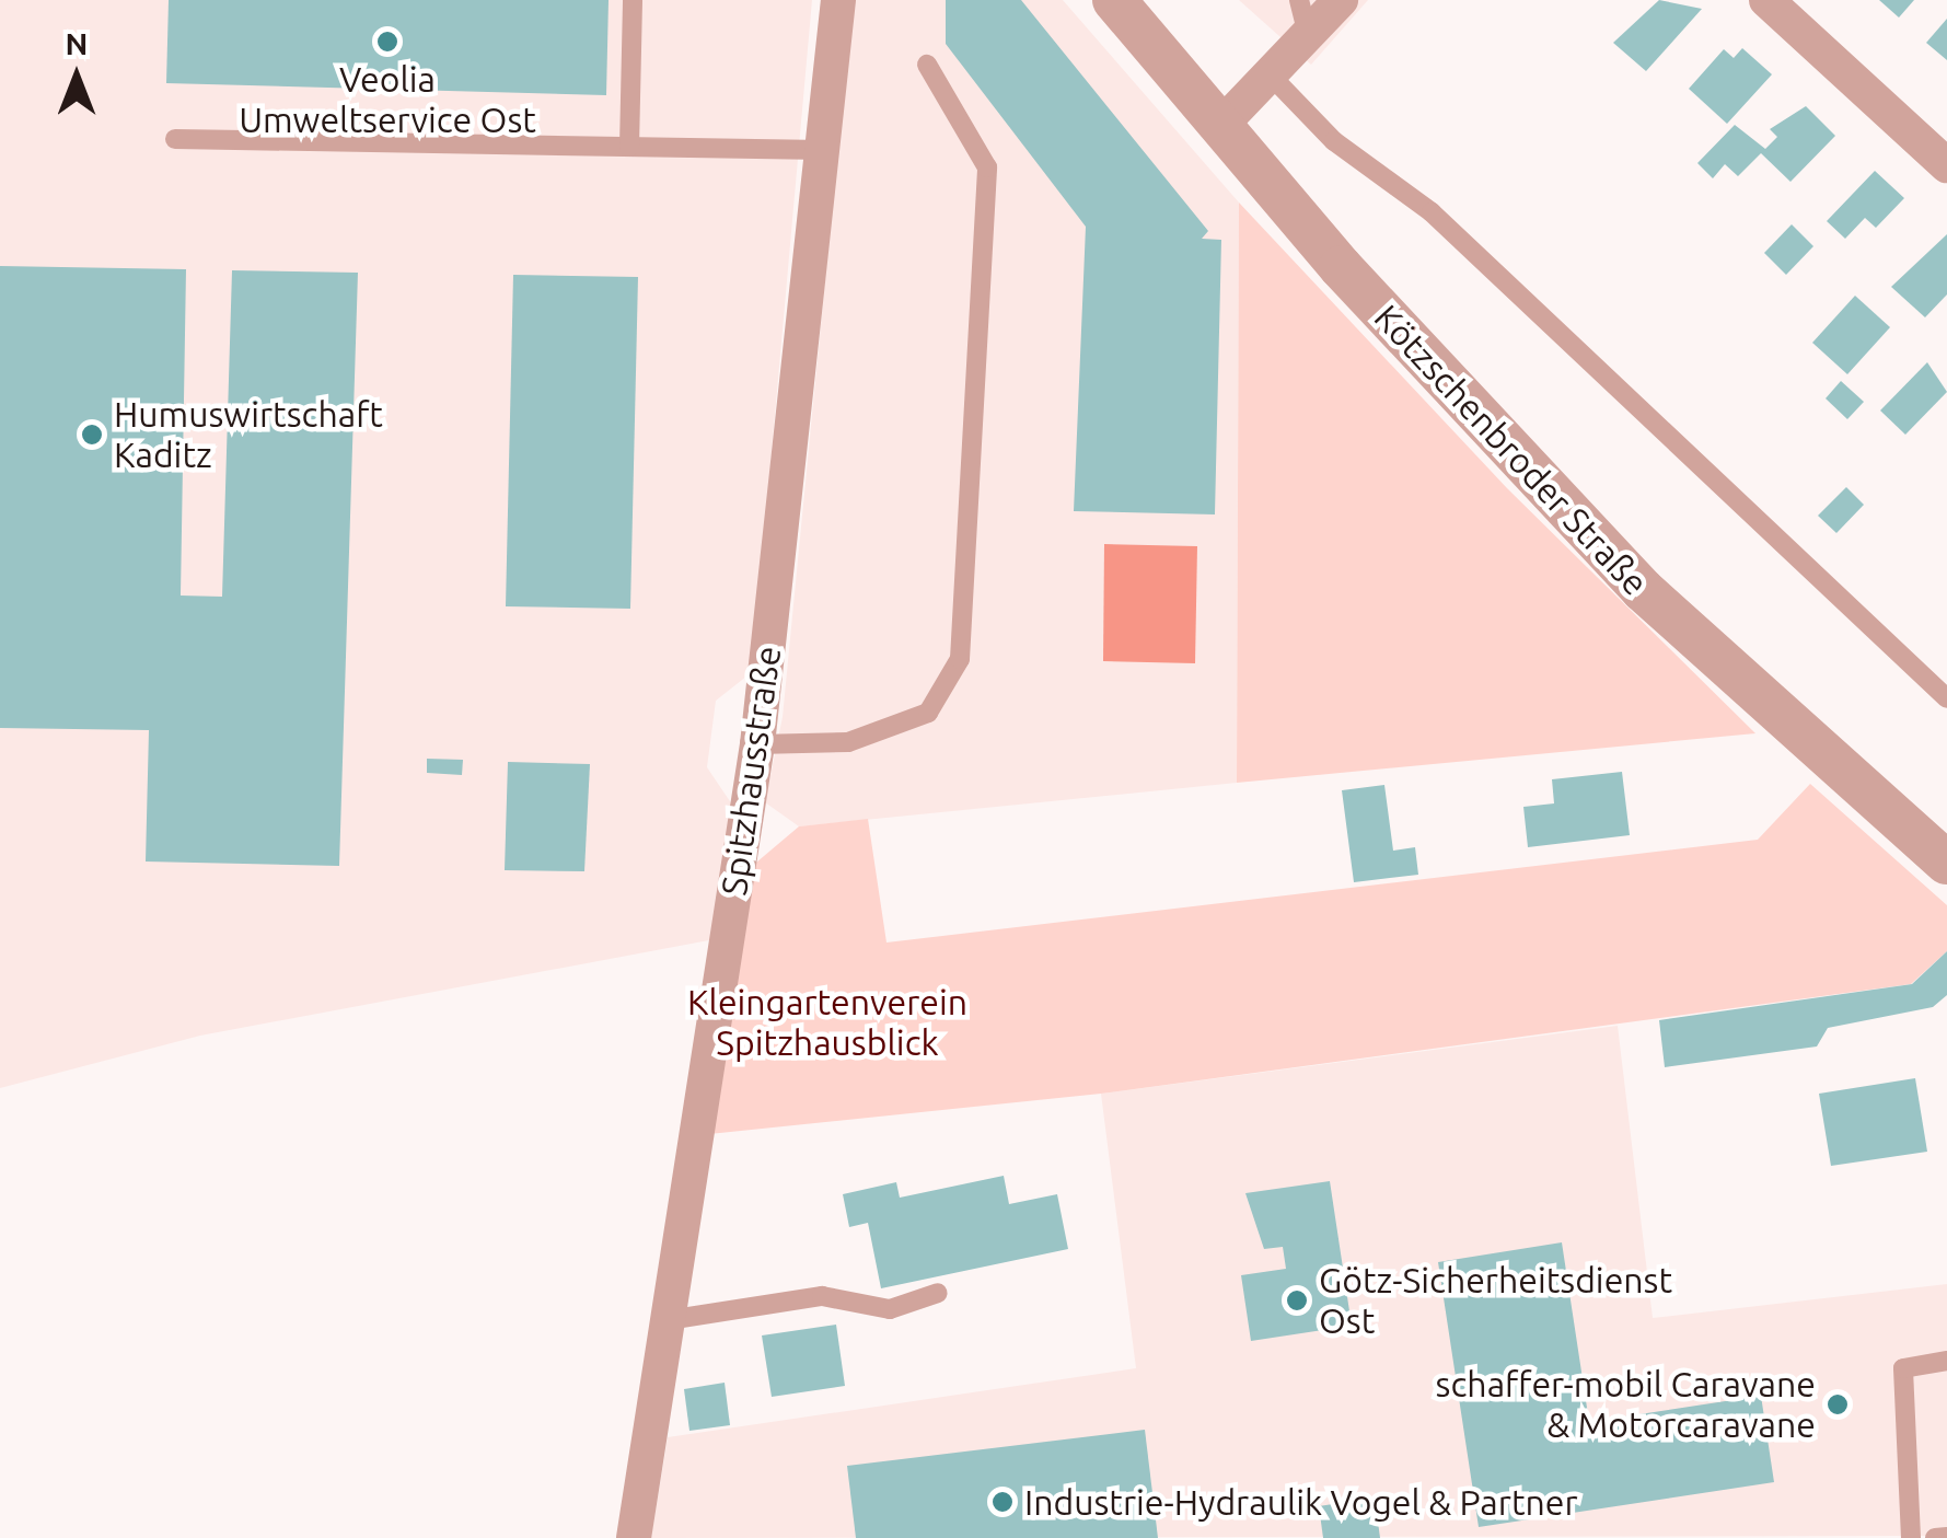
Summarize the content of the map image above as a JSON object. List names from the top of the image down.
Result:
{
  "streets": {
    "street": ["Kötzschenbroder Straße", "Spitzhausstraße"]
  },
  "parks": ["Kleingartenverein Spitzhausblick"],
  "places": [
    "Veolia Umweltservice Ost",
    "Humuswirtschaft Kaditz",
    "Götz-Sicherheitsdienst Ost",
    "schaffer-mobil Caravane & Motorcaravane",
    "Industrie-Hydraulik Vogel & Partner"
  ],
  "north": "top"
}
